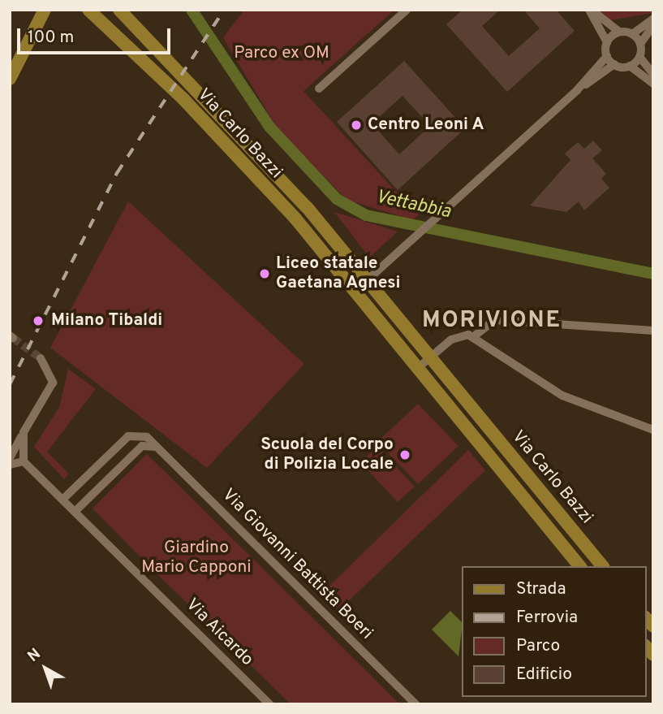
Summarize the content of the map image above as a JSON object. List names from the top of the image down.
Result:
{
  "streets": {
    "main road": ["Via Carlo Bazzi"],
    "street": ["Via Giovanni Battista Boeri", "Via Aicardo"]
  },
  "crossings": [
    ["Via Giovanni Battista Boeri", "Via Aicardo"]
  ],
  "districts": ["MORIVIONE"],
  "water": ["Vettabbia"],
  "parks": ["Parco ex OM", "Giardino Mario Capponi"],
  "places": [
    "Centro Leoni A",
    "Liceo statale Gaetana Agnesi",
    "Milano Tibaldi",
    "Scuola del Corpo di Polizia Locale"
  ],
  "legend": [
    "Strada",
    "Ferrovia",
    "Parco",
    "Edificio"
  ],
  "scale_bar": "100 m",
  "north": "top left"
}
